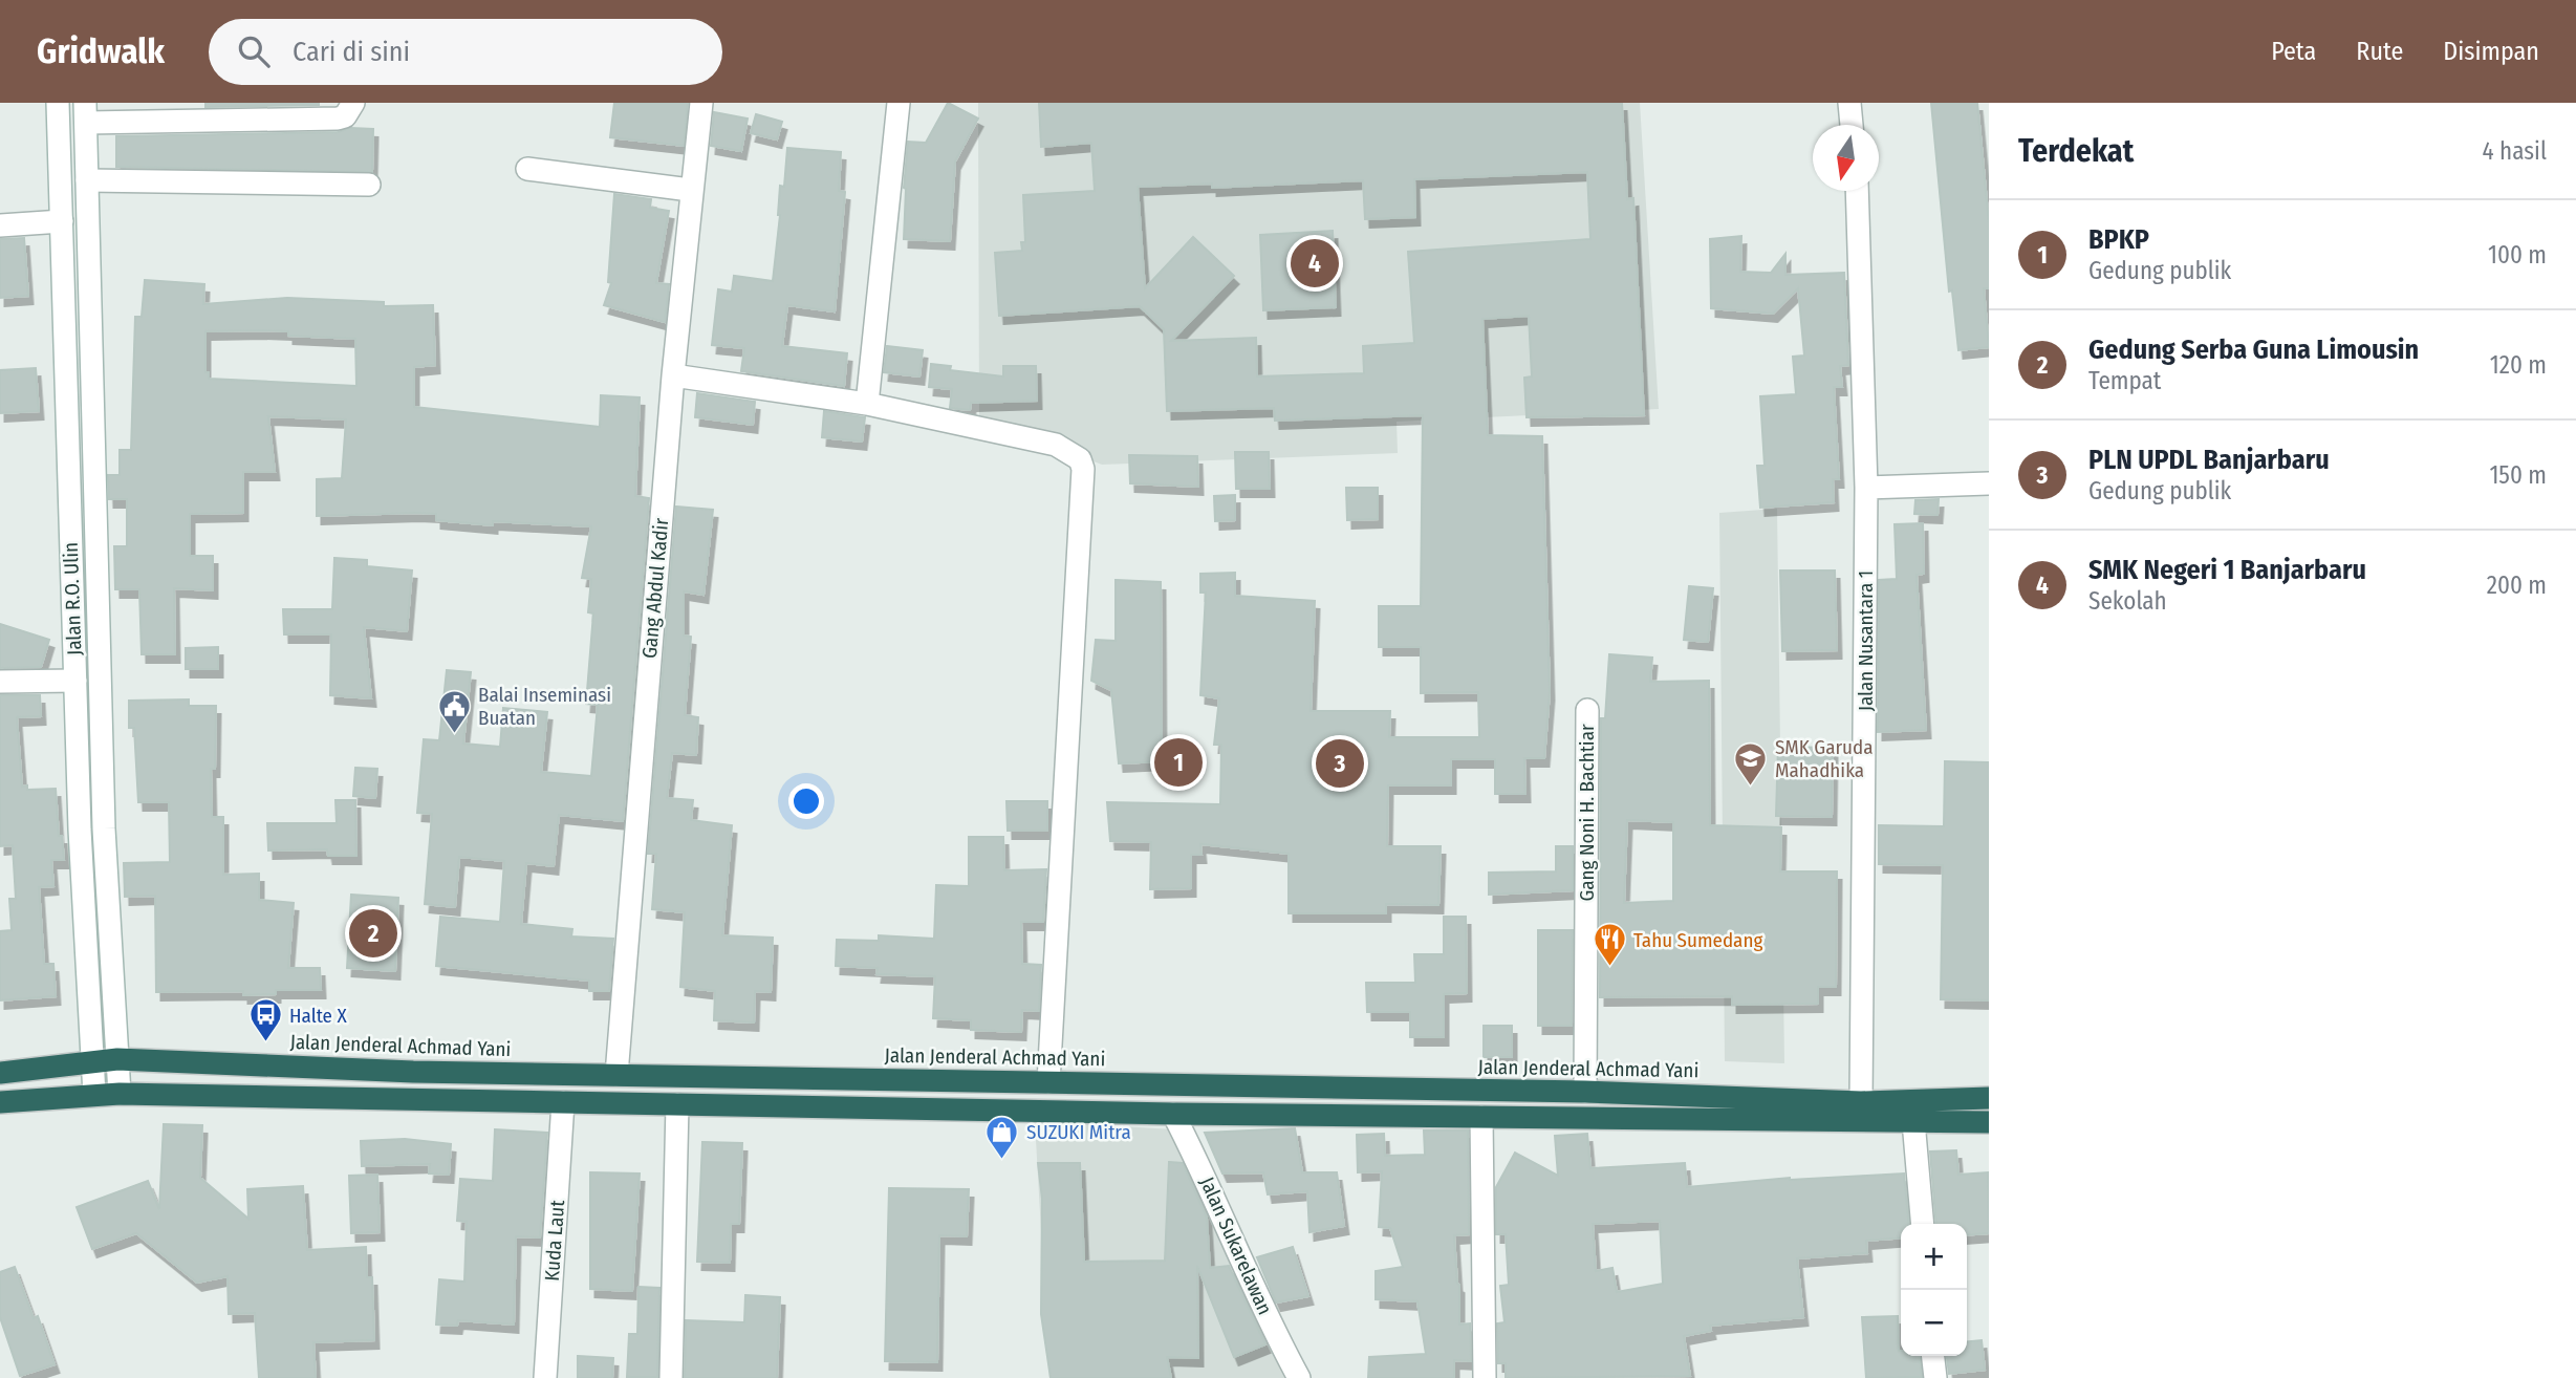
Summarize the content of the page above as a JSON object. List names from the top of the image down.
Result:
{
  "streets": {
    "highway": ["Jalan Jenderal Achmad Yani"],
    "street": [
      "Gang Abdul Kadir",
      "Jalan R.O. Ulin",
      "Jalan Nusantara 1",
      "Gang Noni H. Bachtiar",
      "Kuda Laut",
      "Jalan Sukarelawan"
    ]
  },
  "crossings": [
    ["Gang Abdul Kadir", "Jalan Jenderal Achmad Yani"],
    ["Jalan R.O. Ulin", "Jalan Jenderal Achmad Yani"],
    ["Jalan Nusantara 1", "Jalan Jenderal Achmad Yani"],
    ["Gang Noni H. Bachtiar", "Jalan Jenderal Achmad Yani"]
  ],
  "places": {
    "public building": ["Balai Inseminasi Buatan"],
    "school or university": ["SMK Garuda Mahadhika"],
    "restaurant": ["Tahu Sumedang"],
    "bus stop": ["Halte X"],
    "shop": ["SUZUKI Mitra"]
  },
  "north": "bottom",
  "page": {
    "header": "Gridwalk",
    "search": "Cari di sini",
    "nav": ["Peta", "Rute", "Disimpan"],
    "heading": ["Terdekat", "4 hasil"],
    "list": [
      {
        "mark": "1",
        "name": "BPKP",
        "note": "Gedung publik",
        "value": "100 m"
      },
      {
        "mark": "2",
        "name": "Gedung Serba Guna Limousin",
        "note": "Tempat",
        "value": "120 m"
      },
      {
        "mark": "3",
        "name": "PLN UPDL Banjarbaru",
        "note": "Gedung publik",
        "value": "150 m"
      },
      {
        "mark": "4",
        "name": "SMK Negeri 1 Banjarbaru",
        "note": "Sekolah",
        "value": "200 m"
      }
    ],
    "pins": [
      "4",
      "1",
      "3",
      "2"
    ],
    "map_buttons": ["+", "−"]
  }
}
